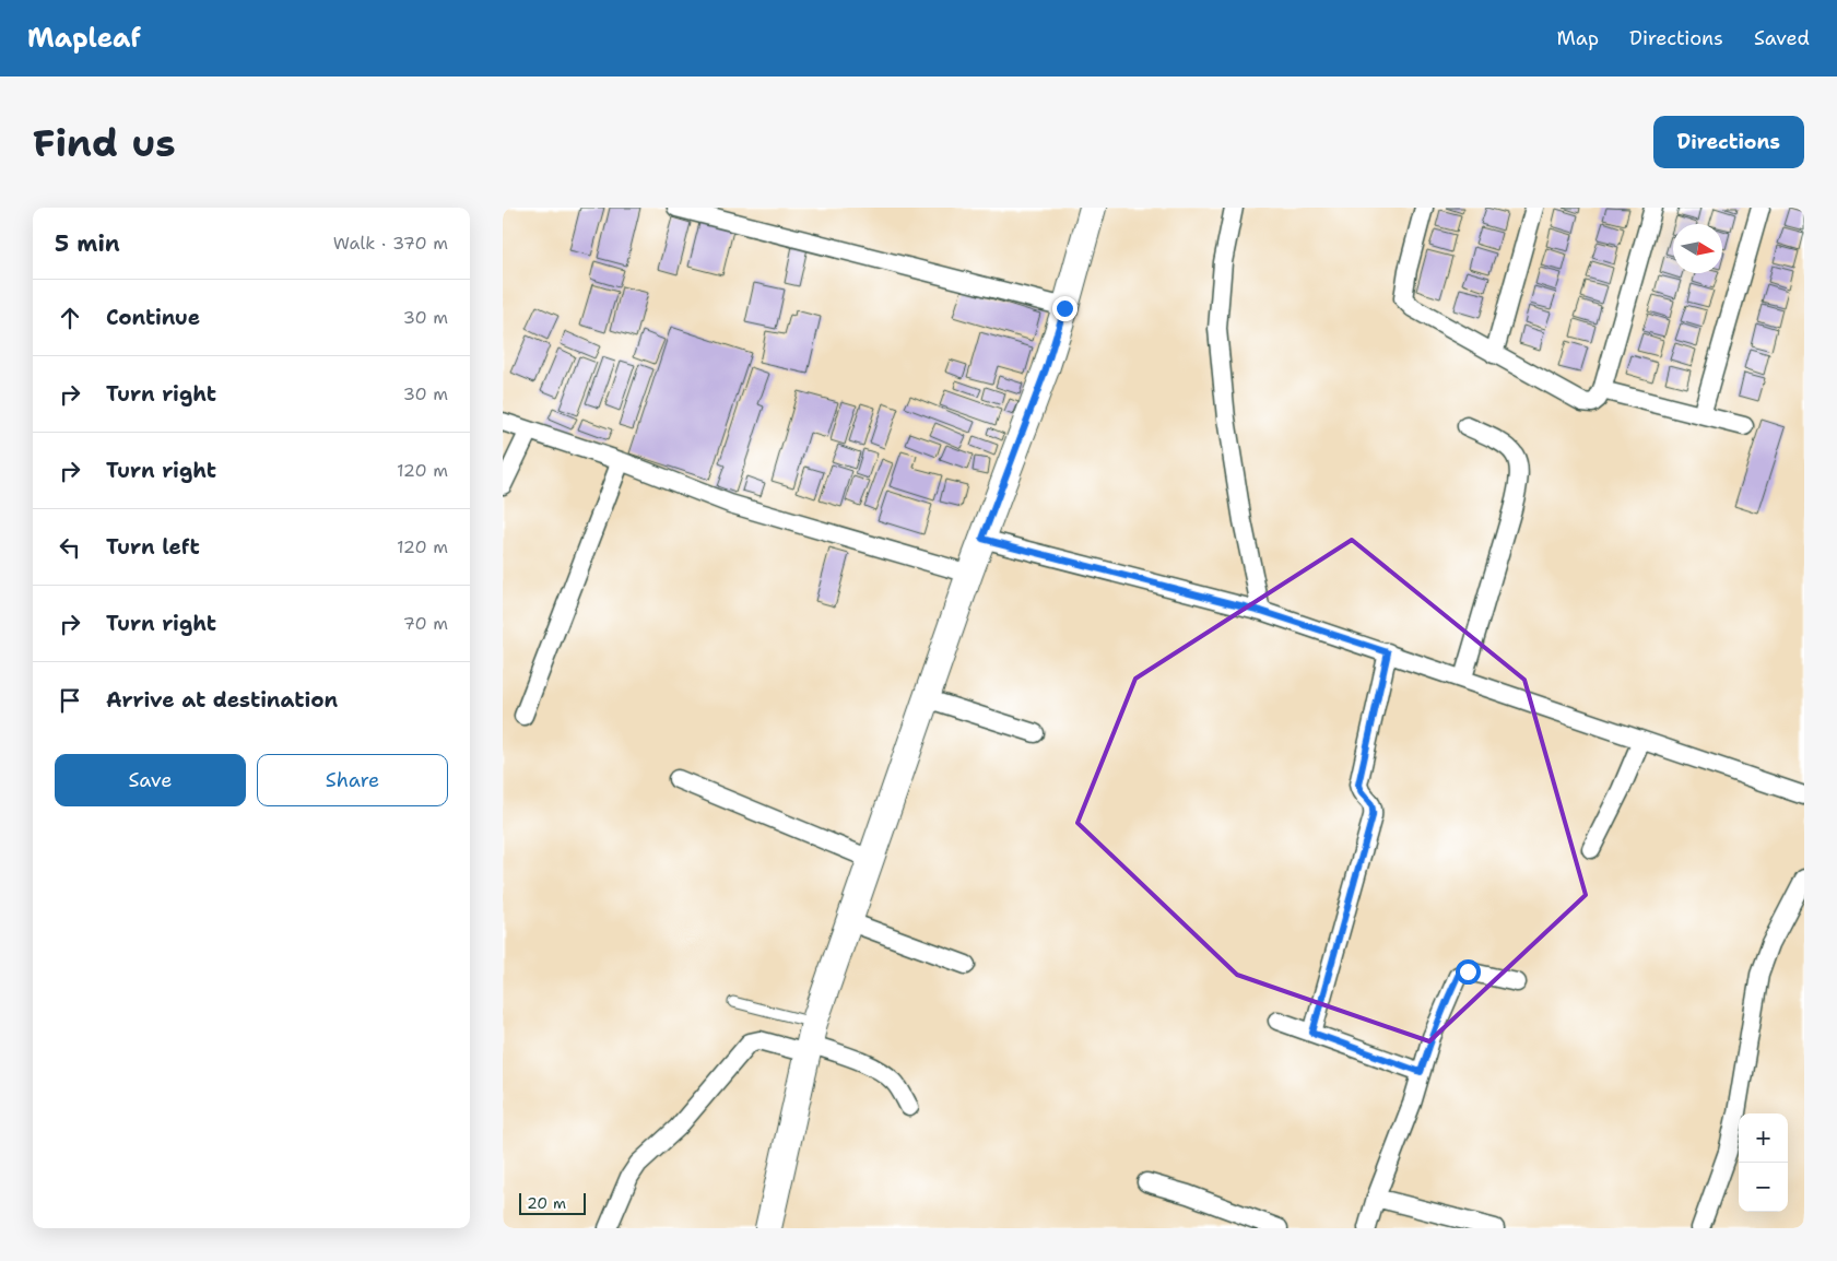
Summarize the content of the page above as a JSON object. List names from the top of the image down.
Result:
{
  "scale_bar": "20 m",
  "north": "right",
  "page": {
    "header": "Mapleaf",
    "nav": ["Map", "Directions", "Saved"],
    "buttons": [
      "Directions",
      ["Save", "Share"]
    ],
    "title": "Find us",
    "heading": ["5 min", "Walk · 370 m"],
    "list": [
      ["Continue", "30 m"],
      ["Turn right", "30 m"],
      ["Turn right", "120 m"],
      ["Turn left", "120 m"],
      ["Turn right", "70 m"],
      "Arrive at destination"
    ],
    "map_buttons": ["+", "−"],
    "scale": "20 m"
  }
}
